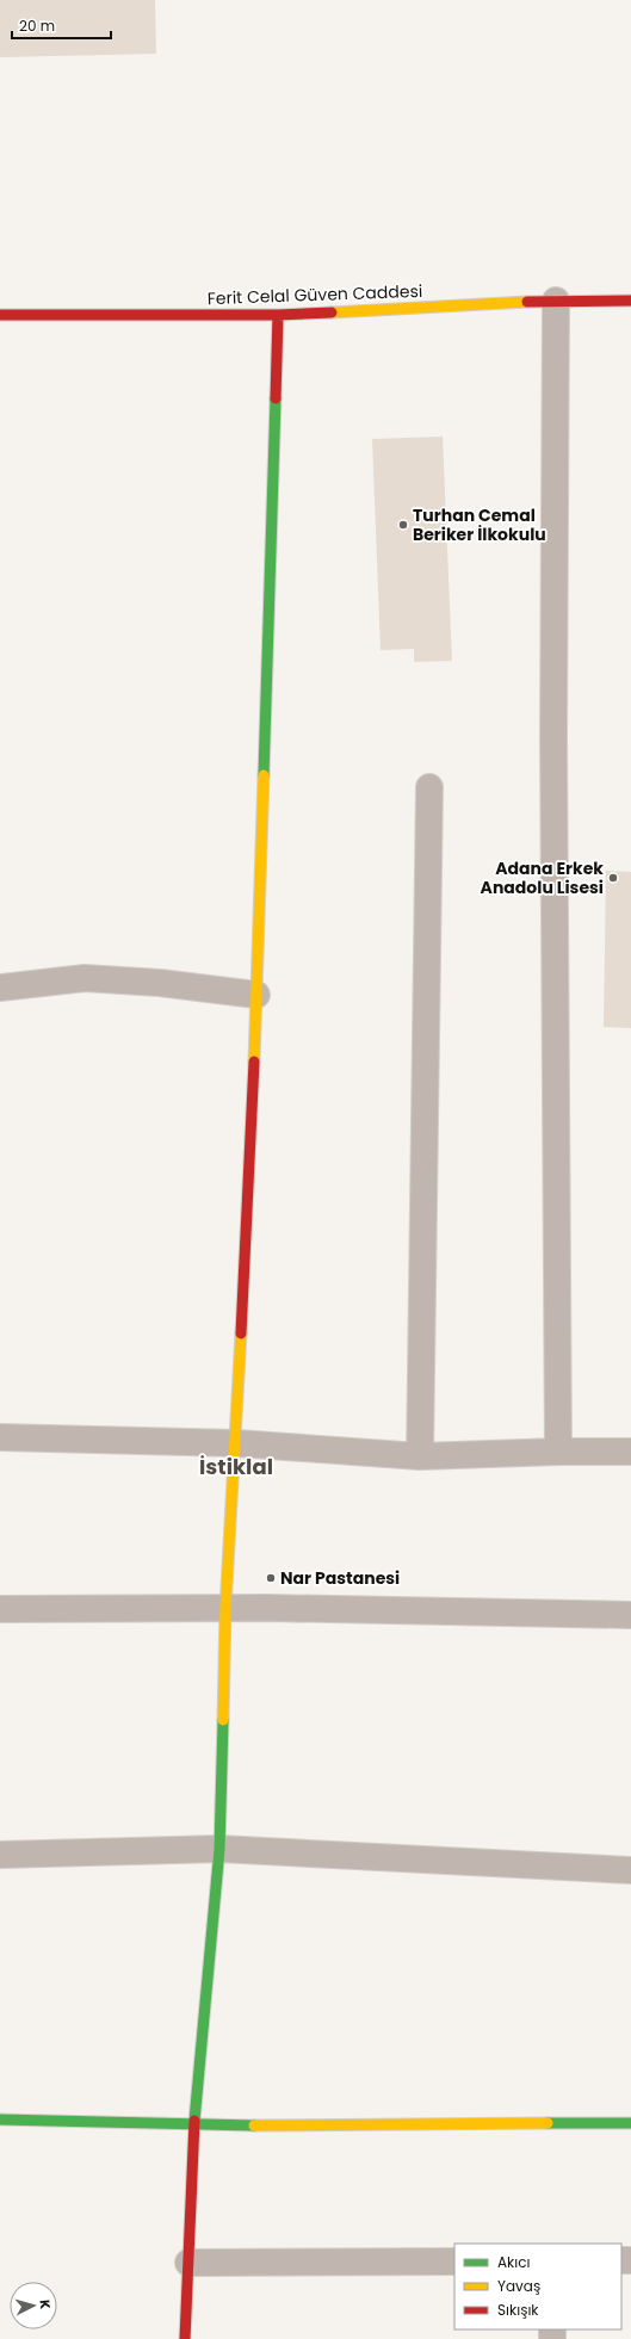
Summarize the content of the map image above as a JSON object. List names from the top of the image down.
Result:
{
  "streets": {
    "street": ["Ferit Celal Güven Caddesi"]
  },
  "districts": ["İstiklal"],
  "places": ["Turhan Cemal Beriker İlkokulu", "Adana Erkek Anadolu Lisesi", "Nar Pastanesi"],
  "legend": ["Akıcı", "Yavaş", "Sıkışık"],
  "scale_bar": "20 m",
  "north": "right"
}
